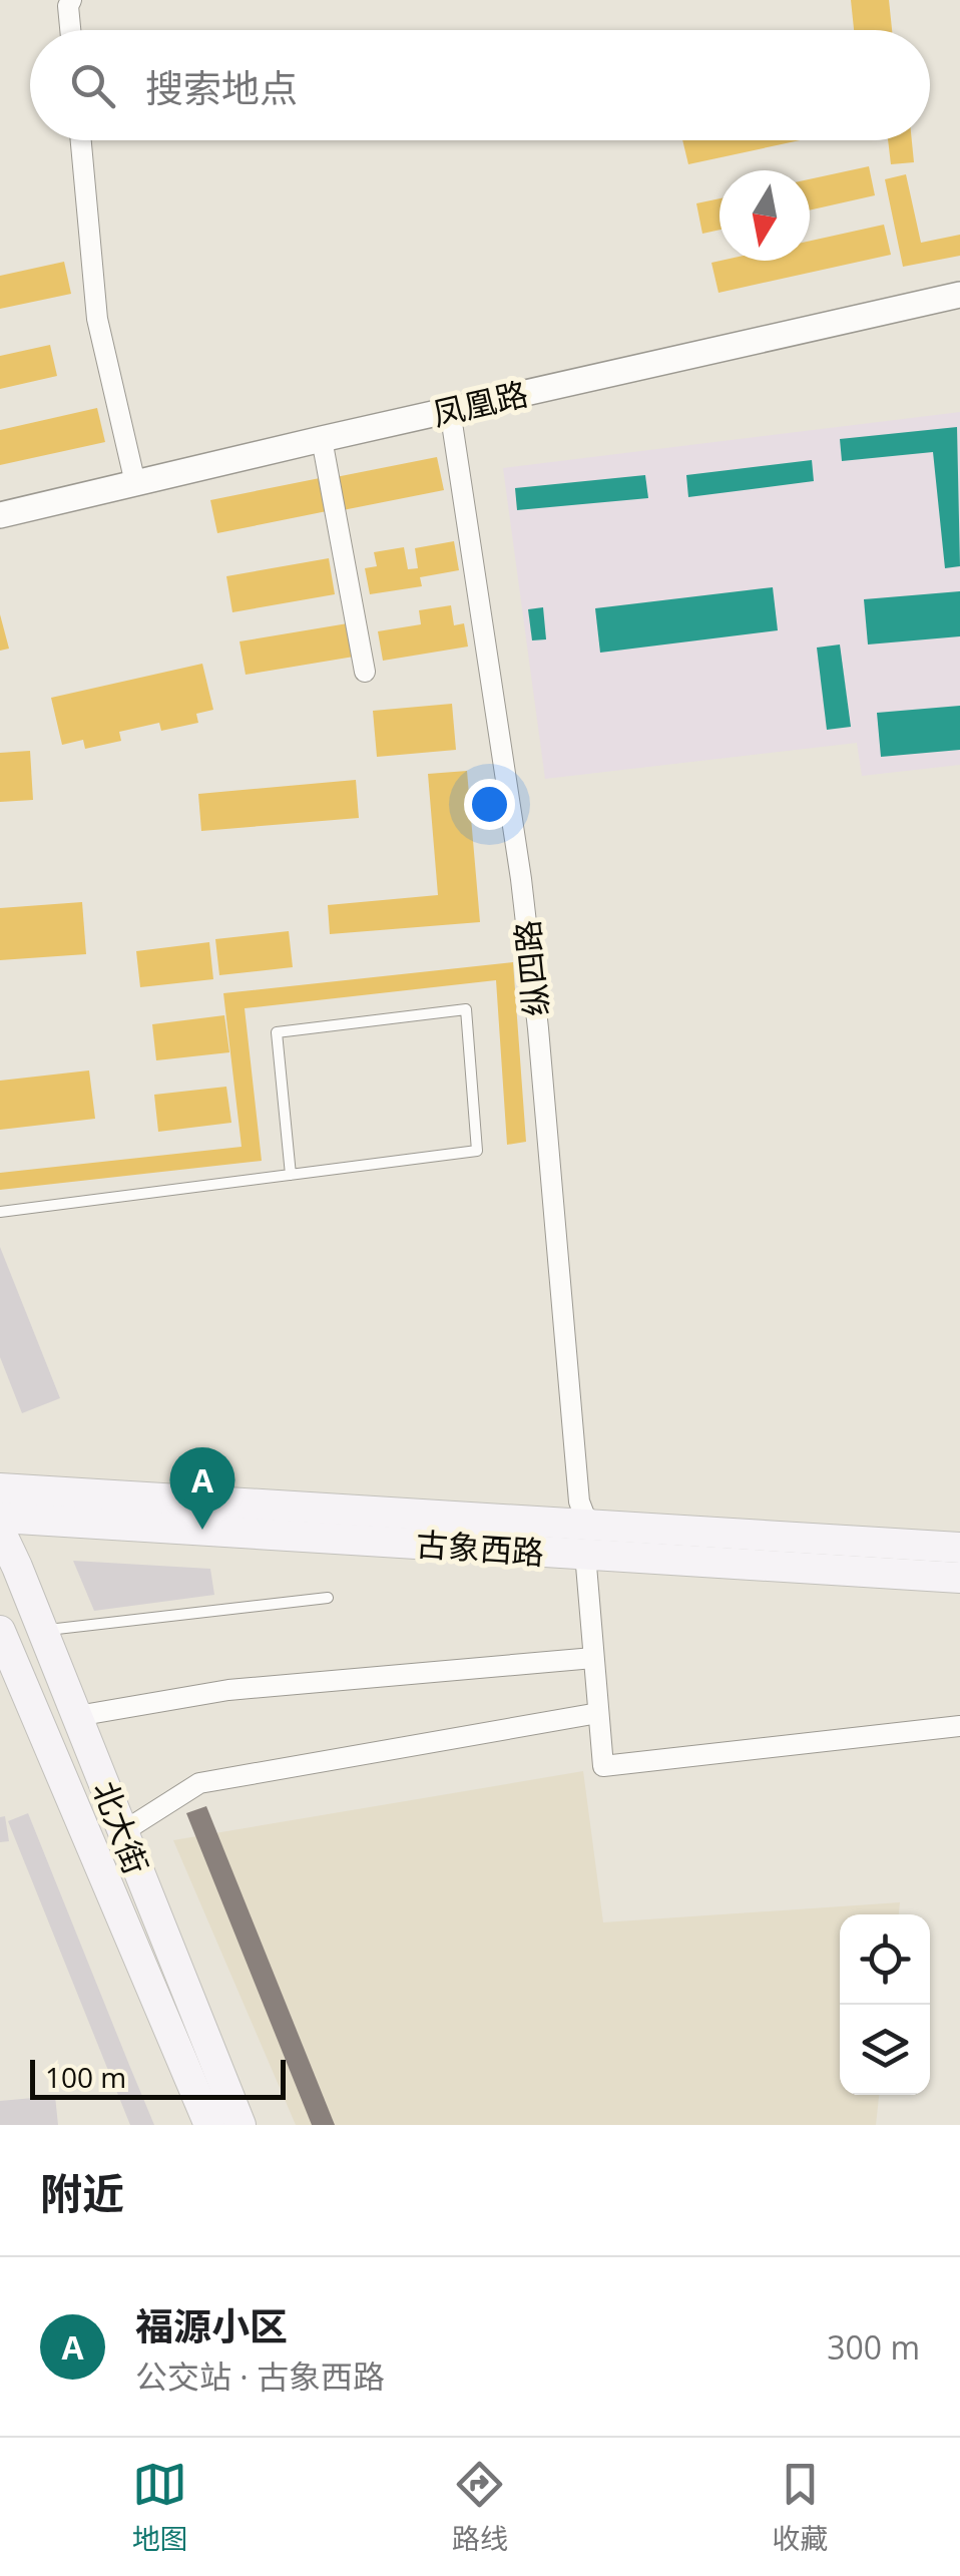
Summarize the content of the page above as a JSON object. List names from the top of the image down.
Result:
{
  "streets": {
    "main road": ["古象西路", "北大街"],
    "street": ["凤凰路", "纵四路"]
  },
  "crossings": [
    ["凤凰路", "纵四路"],
    ["纵四路", "古象西路"]
  ],
  "scale_bar": "100 m",
  "north": "bottom",
  "page": {
    "search": "搜索地点",
    "pins": "A",
    "scale": "100 m",
    "heading": "附近",
    "list": [
      {
        "mark": "A",
        "name": "福源小区",
        "note": "公交站 · 古象西路",
        "value": "300 m"
      }
    ],
    "nav": ["地图", "路线", "收藏"]
  }
}
